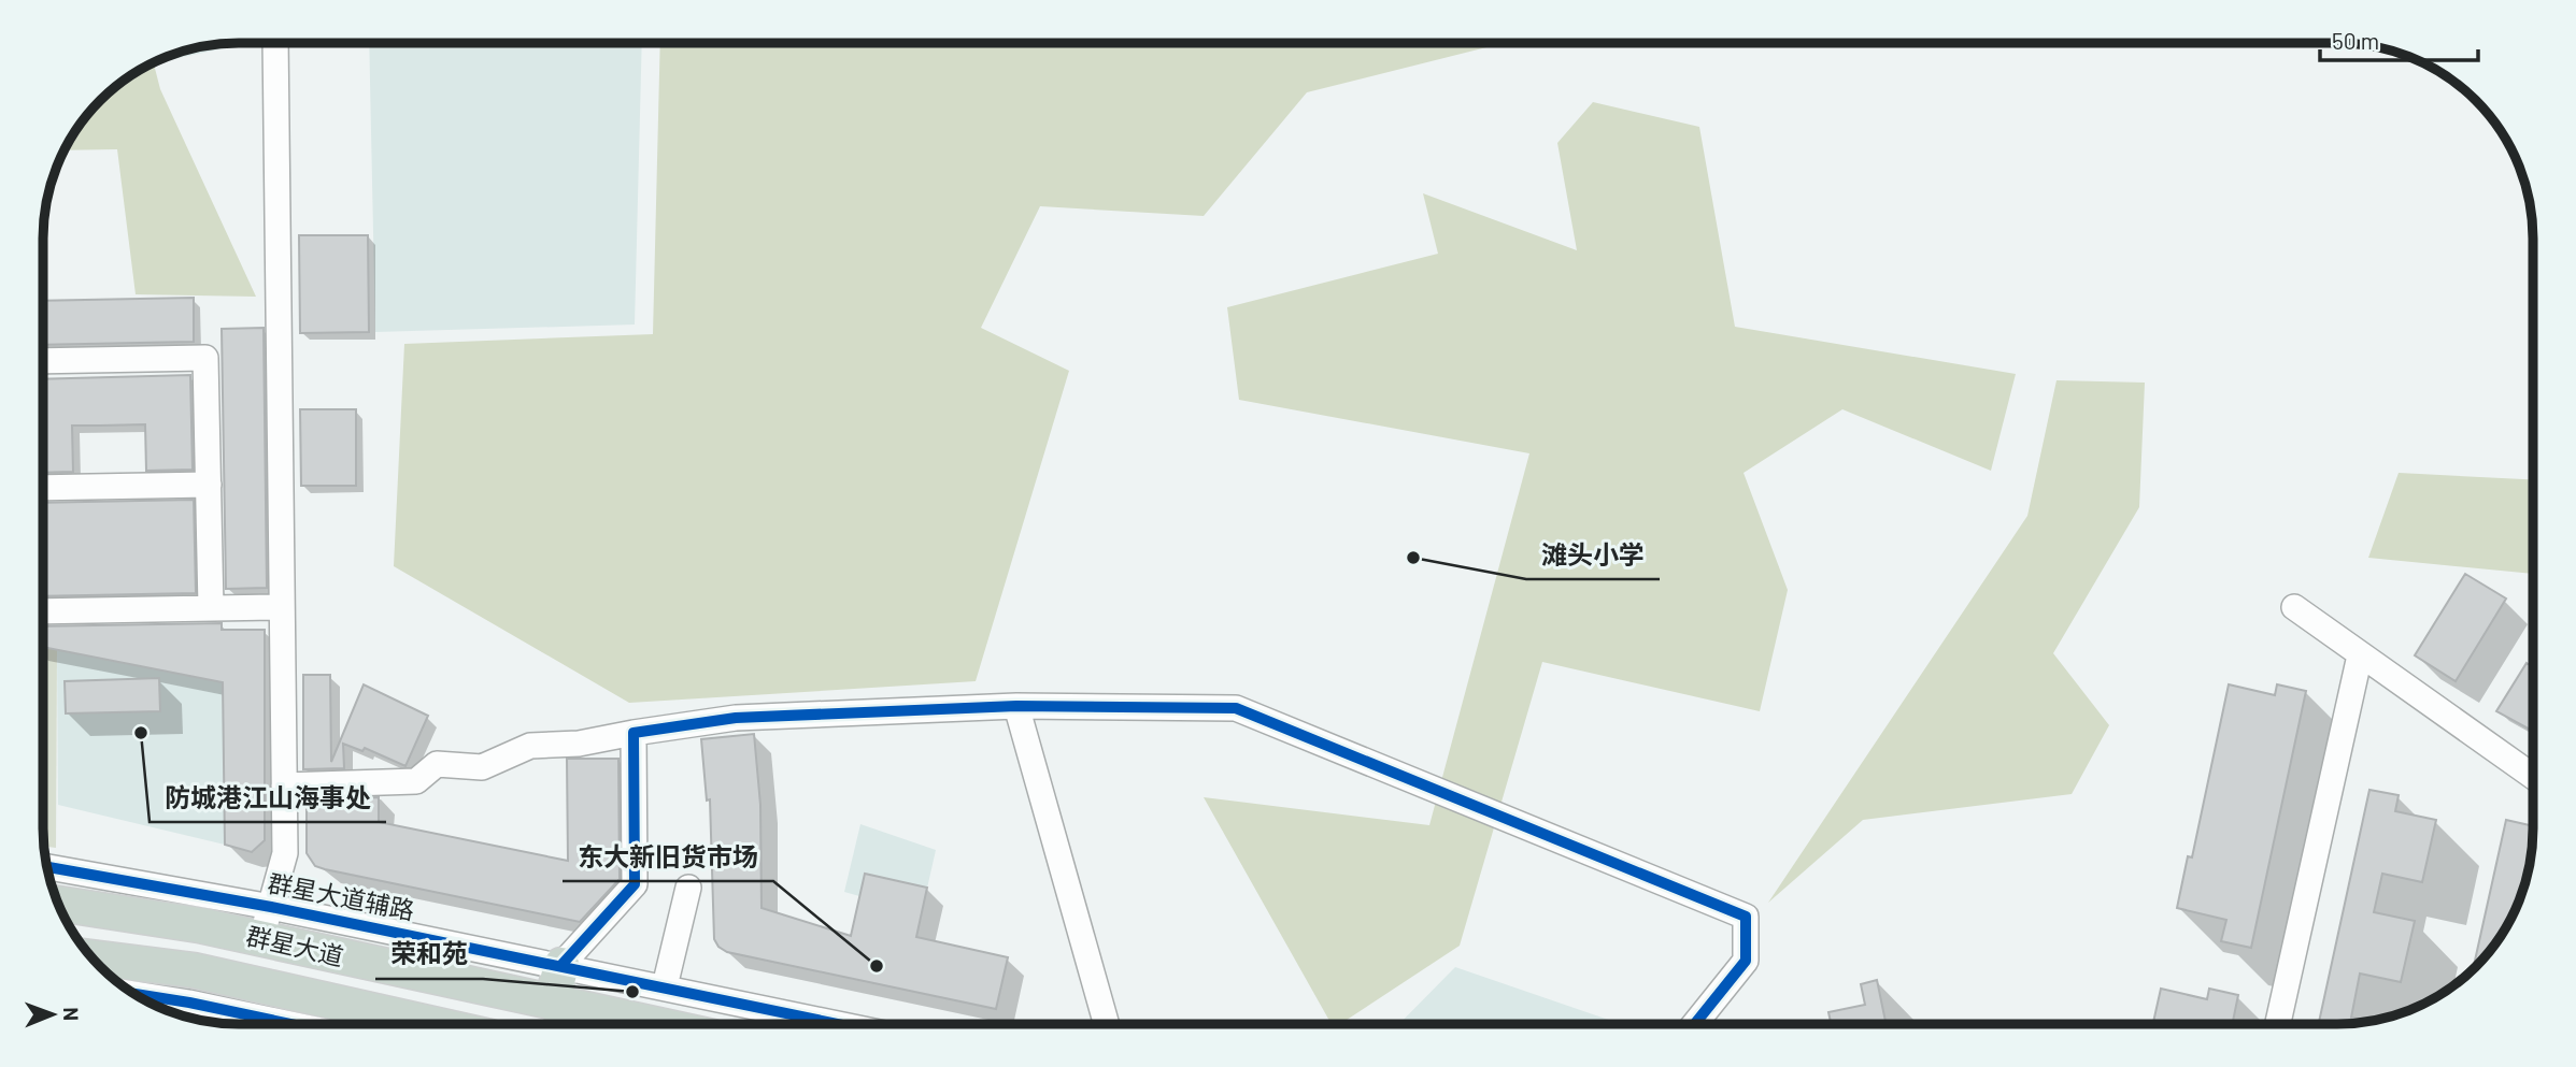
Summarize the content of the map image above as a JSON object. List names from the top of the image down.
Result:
{
  "streets": {
    "highway": ["群星大道"],
    "street": ["群星大道辅路"]
  },
  "places": [
    "滩头小学",
    "防城港江山海事处",
    "东大新旧货市场",
    "荣和苑"
  ],
  "scale_bar": "50 m",
  "north": "right"
}
